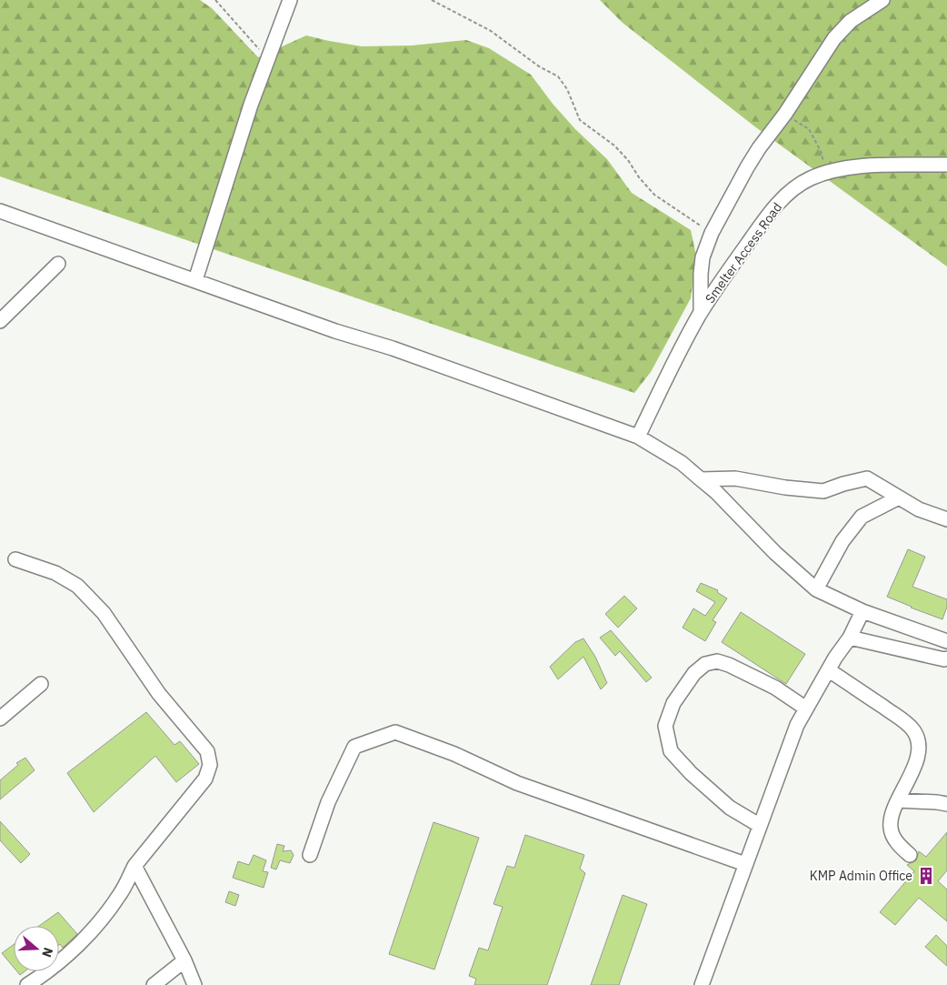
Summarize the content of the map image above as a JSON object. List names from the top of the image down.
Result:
{
  "streets": {
    "lane": ["Smelter Access Road"]
  },
  "places": {
    "building": ["KMP Admin Office"]
  },
  "north": "right"
}
